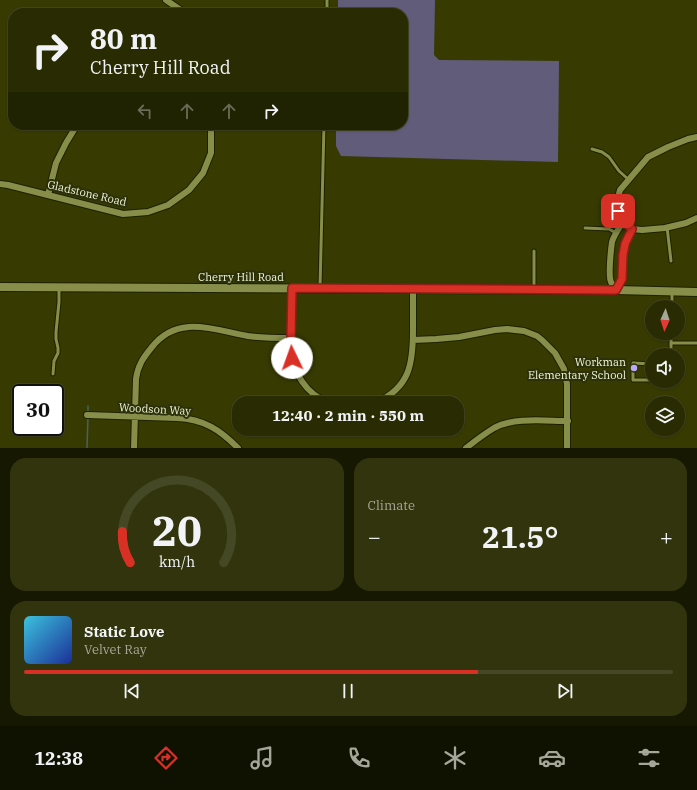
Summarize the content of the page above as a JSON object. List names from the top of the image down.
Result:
{
  "streets": {
    "main road": ["Cherry Hill Road"],
    "street": ["Gladstone Road", "Woodson Way"]
  },
  "places": ["Workman Elementary School"],
  "north": "bottom",
  "page": {
    "turn": ["80 m", "Cherry Hill Road"],
    "limit": "30",
    "trip": "12:40 · 2 min · 550 m",
    "tile": "Climate",
    "heat": ["−", "21.5°", "+"],
    "song": ["Static Love", "Velvet Ray"],
    "tabs": "12:38",
    "gauge": ["20", "km/h"]
  }
}
